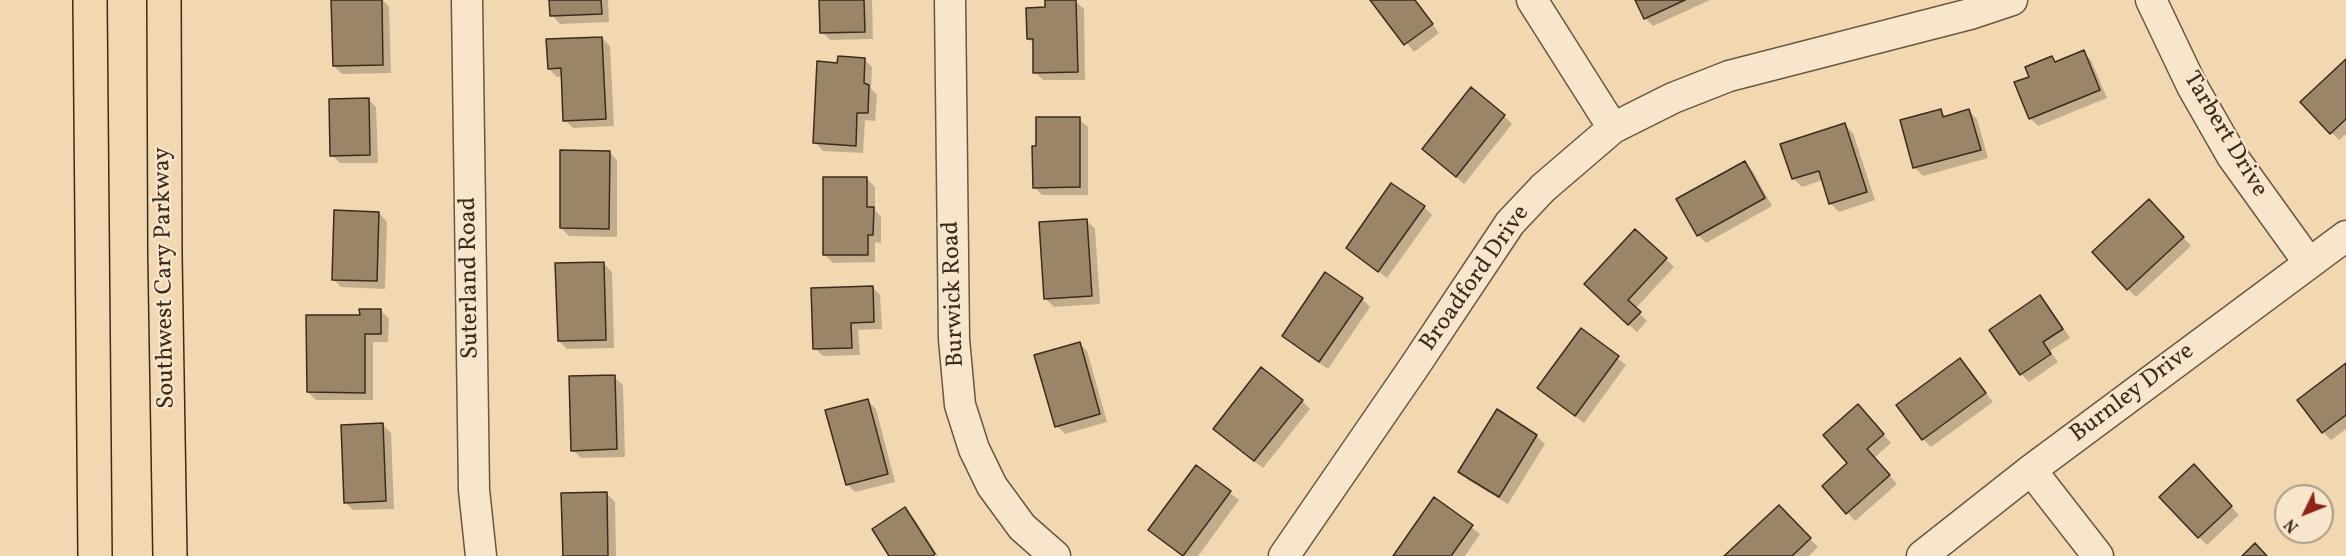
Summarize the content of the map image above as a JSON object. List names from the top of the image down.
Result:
{
  "streets": {
    "main road": ["Southwest Cary Parkway"],
    "street": [
      "Tarbert Drive",
      "Suterland Road",
      "Broadford Drive",
      "Burwick Road",
      "Burnley Drive"
    ]
  },
  "crossings": [
    ["Tarbert Drive", "Burnley Drive"]
  ],
  "north": "bottom left"
}
